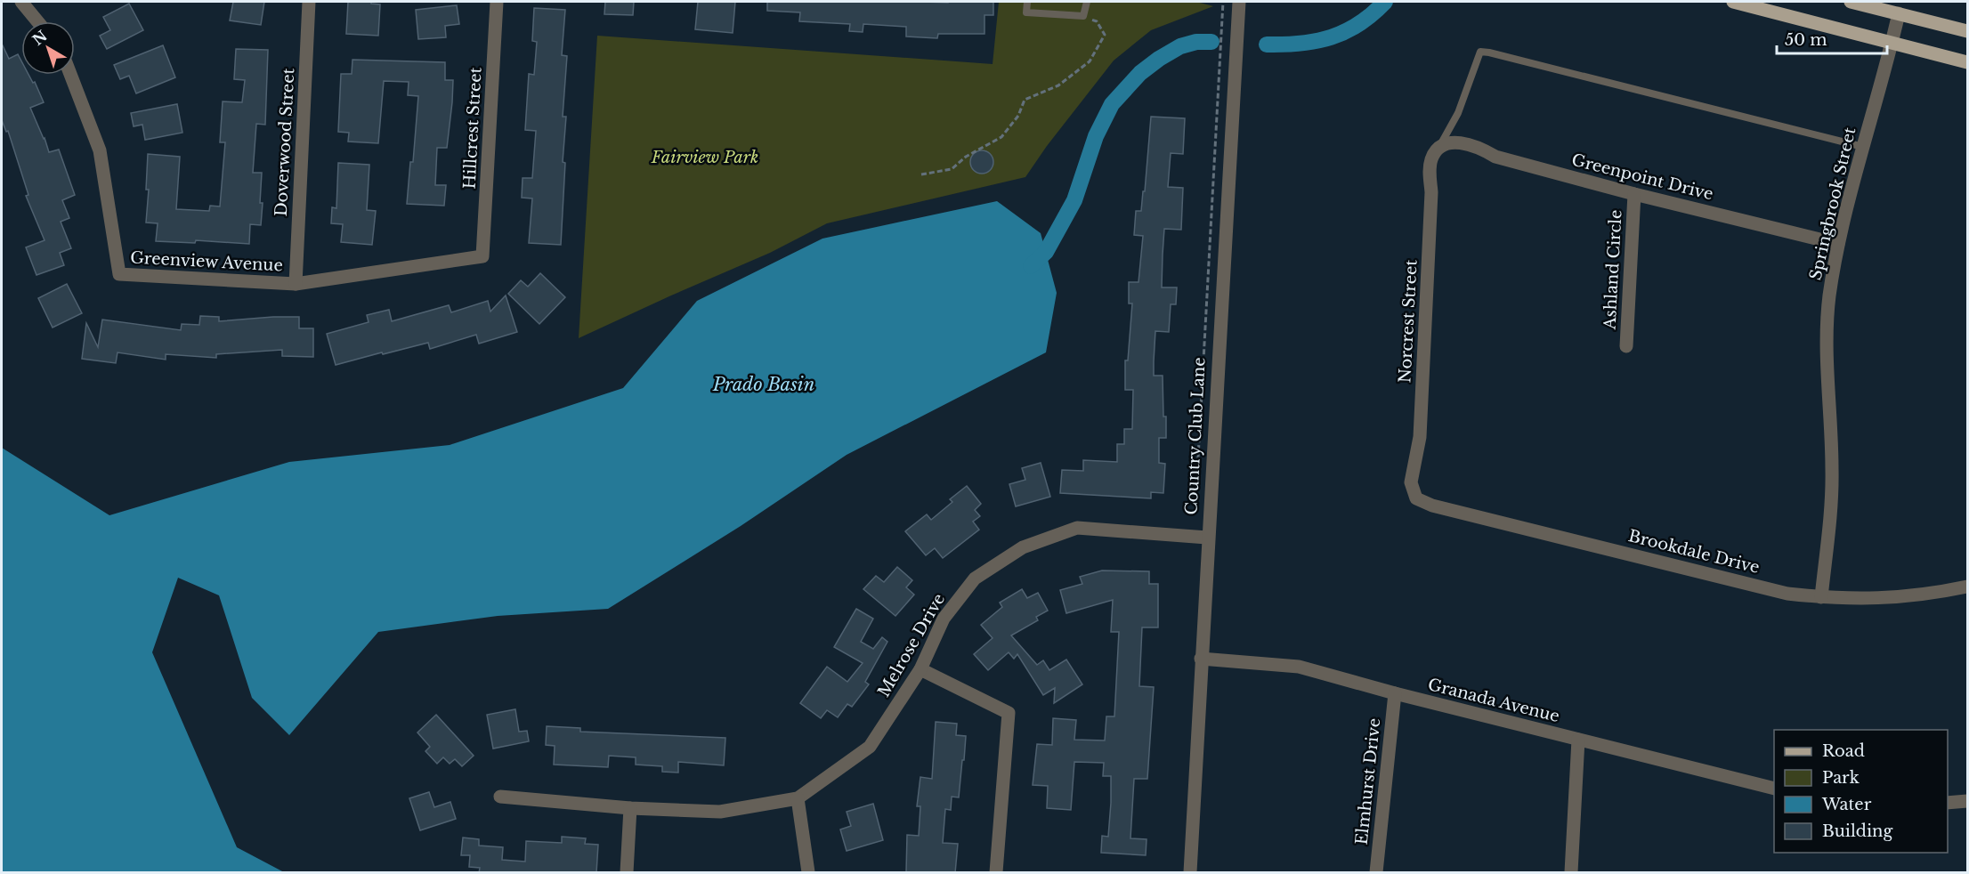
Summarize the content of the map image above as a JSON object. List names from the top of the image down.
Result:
{
  "streets": {
    "street": [
      "Hillcrest Street",
      "Doverwood Street",
      "Greenpoint Drive",
      "Springbrook Street",
      "Greenview Avenue",
      "Ashland Circle",
      "Norcrest Street",
      "Country Club Lane",
      "Brookdale Drive",
      "Melrose Drive",
      "Granada Avenue",
      "Elmhurst Drive"
    ]
  },
  "crossings": [
    ["Hillcrest Street", "Greenview Avenue"],
    ["Doverwood Street", "Greenview Avenue"],
    ["Greenpoint Drive", "Springbrook Street"],
    ["Greenpoint Drive", "Ashland Circle"],
    ["Greenpoint Drive", "Norcrest Street"],
    ["Springbrook Street", "Brookdale Drive"],
    ["Norcrest Street", "Brookdale Drive"],
    ["Country Club Lane", "Melrose Drive"],
    ["Country Club Lane", "Granada Avenue"],
    ["Granada Avenue", "Elmhurst Drive"]
  ],
  "water": ["Prado Basin"],
  "parks": ["Fairview Park"],
  "legend": [
    "Road",
    "Park",
    "Water",
    "Building"
  ],
  "scale_bar": "50 m",
  "north": "top left"
}
